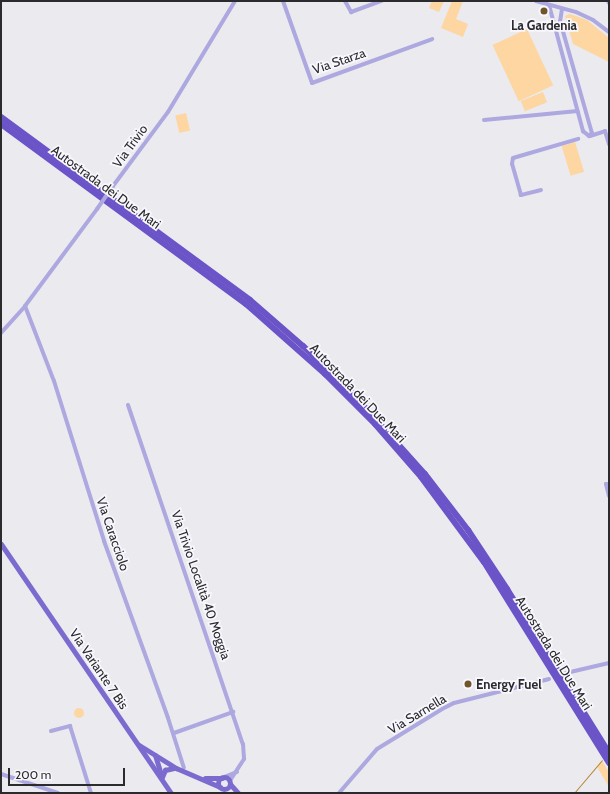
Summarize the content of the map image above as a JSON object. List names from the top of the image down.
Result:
{
  "streets": {
    "highway": ["Autostrada dei Due Mari"],
    "main road": ["Via Variante 7 Bis"],
    "street": [
      "Via Starza",
      "Via Trivio",
      "Via Caracciolo",
      "Via Trivio Località 40 Moggia",
      "Via Sarnella"
    ]
  },
  "crossings": [
    ["Via Trivio", "Via Caracciolo"]
  ],
  "places": ["La Gardenia", "Energy Fuel"],
  "scale_bar": "200 m"
}
